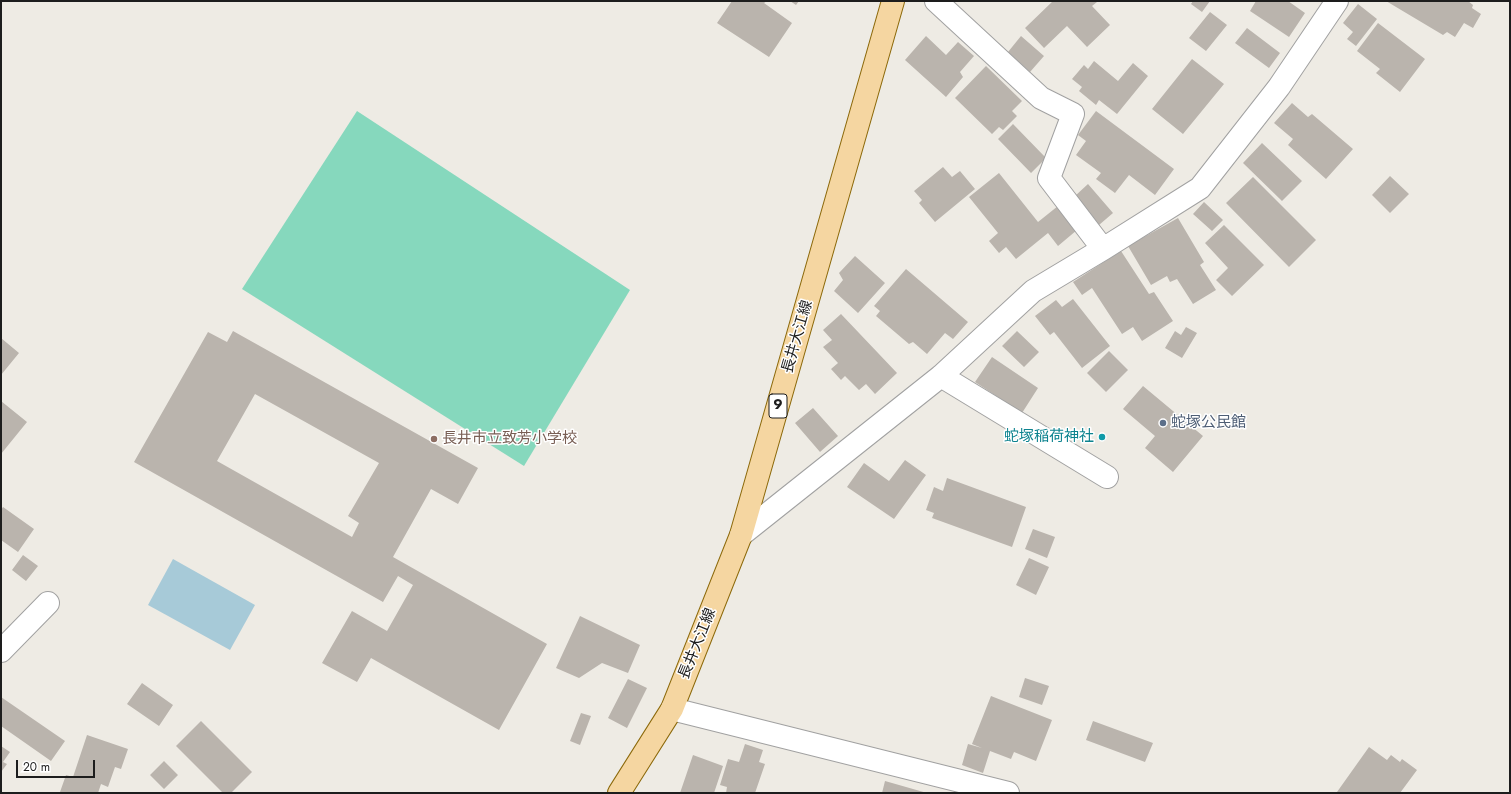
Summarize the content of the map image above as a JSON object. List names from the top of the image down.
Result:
{
  "streets": {
    "main road": ["長井大江線", "9"]
  },
  "places": ["蛇塚公民館", "蛇塚稲荷神社", "長井市立致芳小学校"],
  "scale_bar": "20 m"
}
